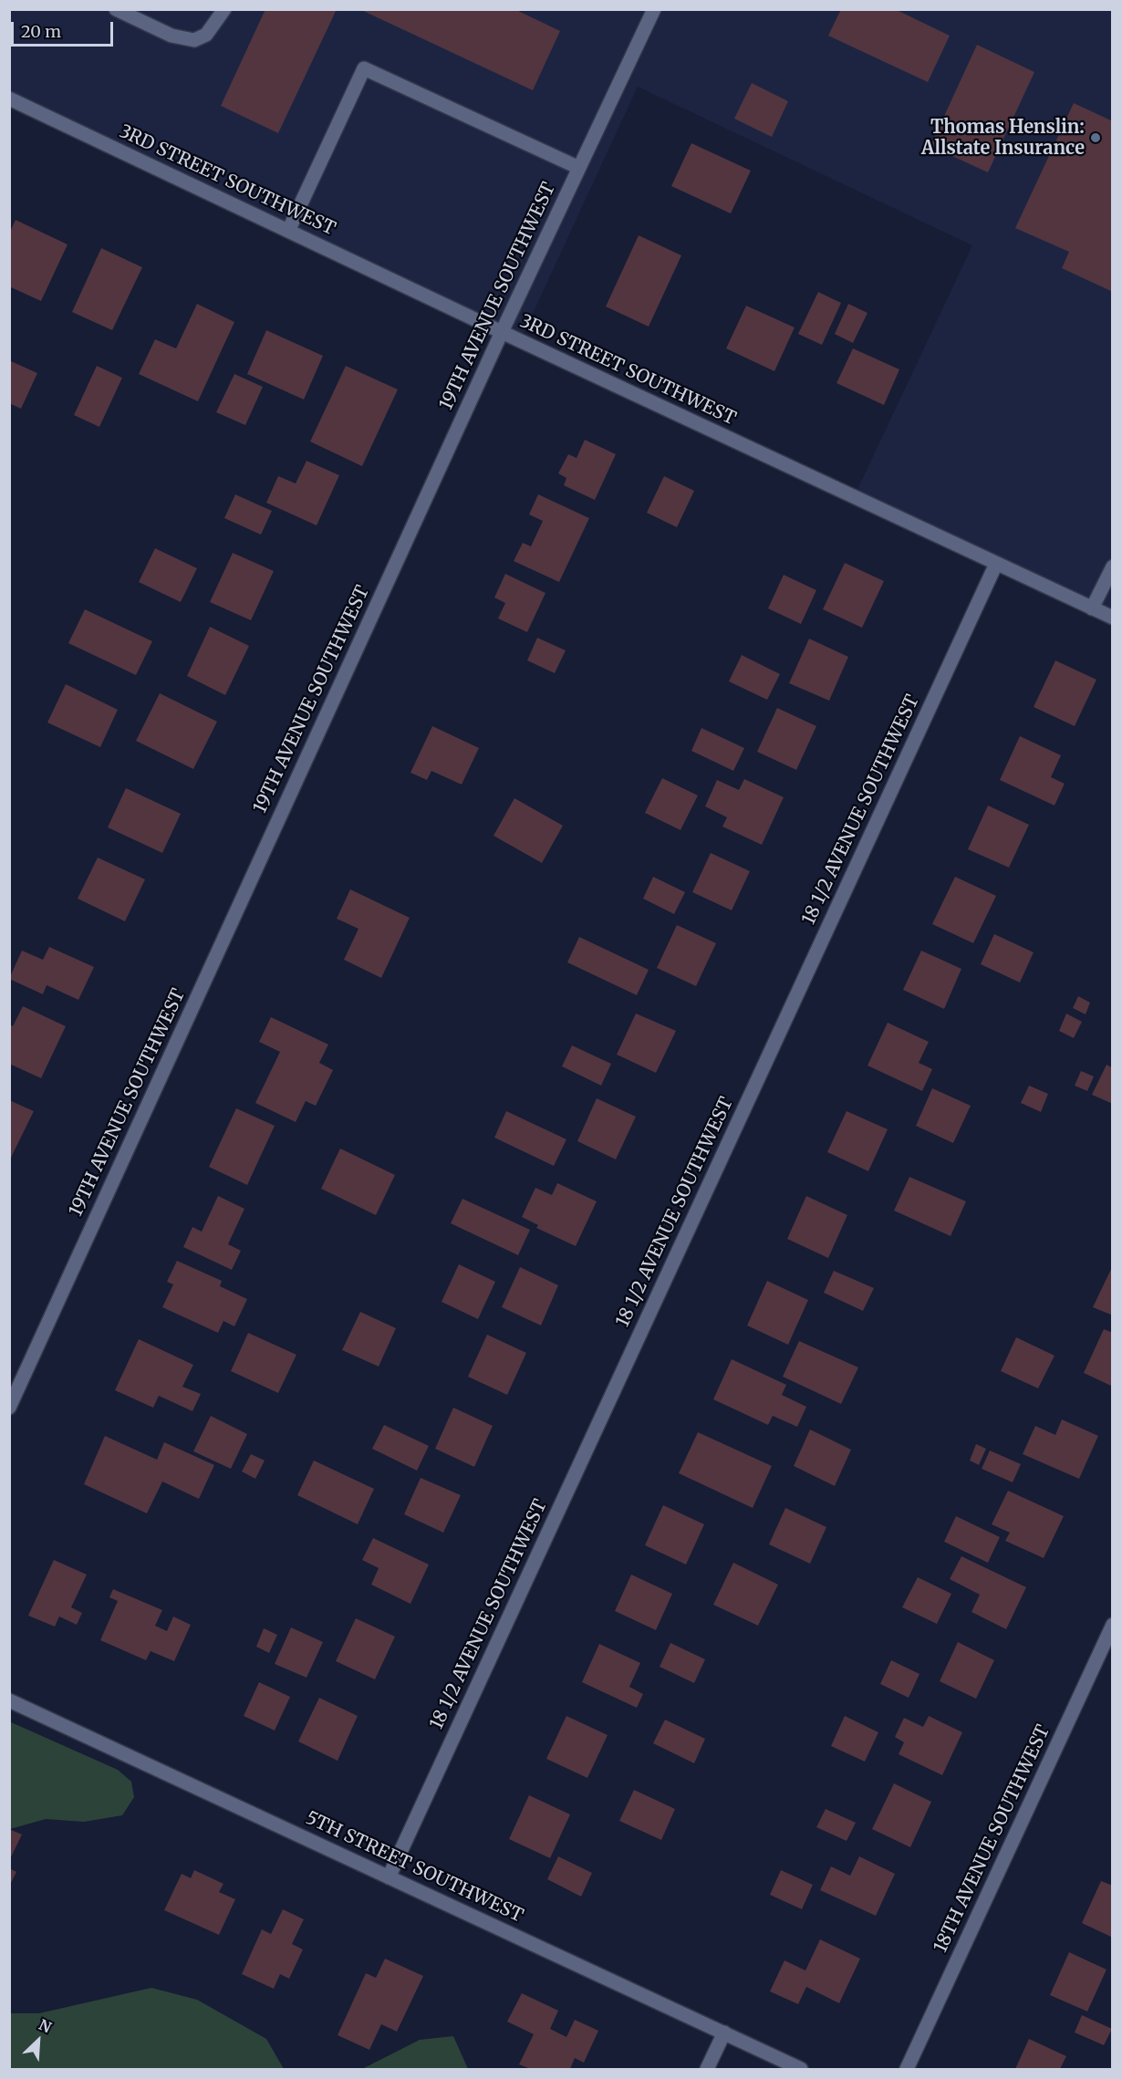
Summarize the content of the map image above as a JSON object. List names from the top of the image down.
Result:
{
  "streets": {
    "street": [
      "3RD STREET SOUTHWEST",
      "19TH AVENUE SOUTHWEST",
      "18 1/2 AVENUE SOUTHWEST",
      "18TH AVENUE SOUTHWEST",
      "5TH STREET SOUTHWEST"
    ]
  },
  "crossings": [
    ["3RD STREET SOUTHWEST", "19TH AVENUE SOUTHWEST"],
    ["3RD STREET SOUTHWEST", "18 1/2 AVENUE SOUTHWEST"],
    ["18 1/2 AVENUE SOUTHWEST", "5TH STREET SOUTHWEST"]
  ],
  "places": ["Thomas Henslin: Allstate Insurance"],
  "scale_bar": "20 m",
  "north": "top right"
}
